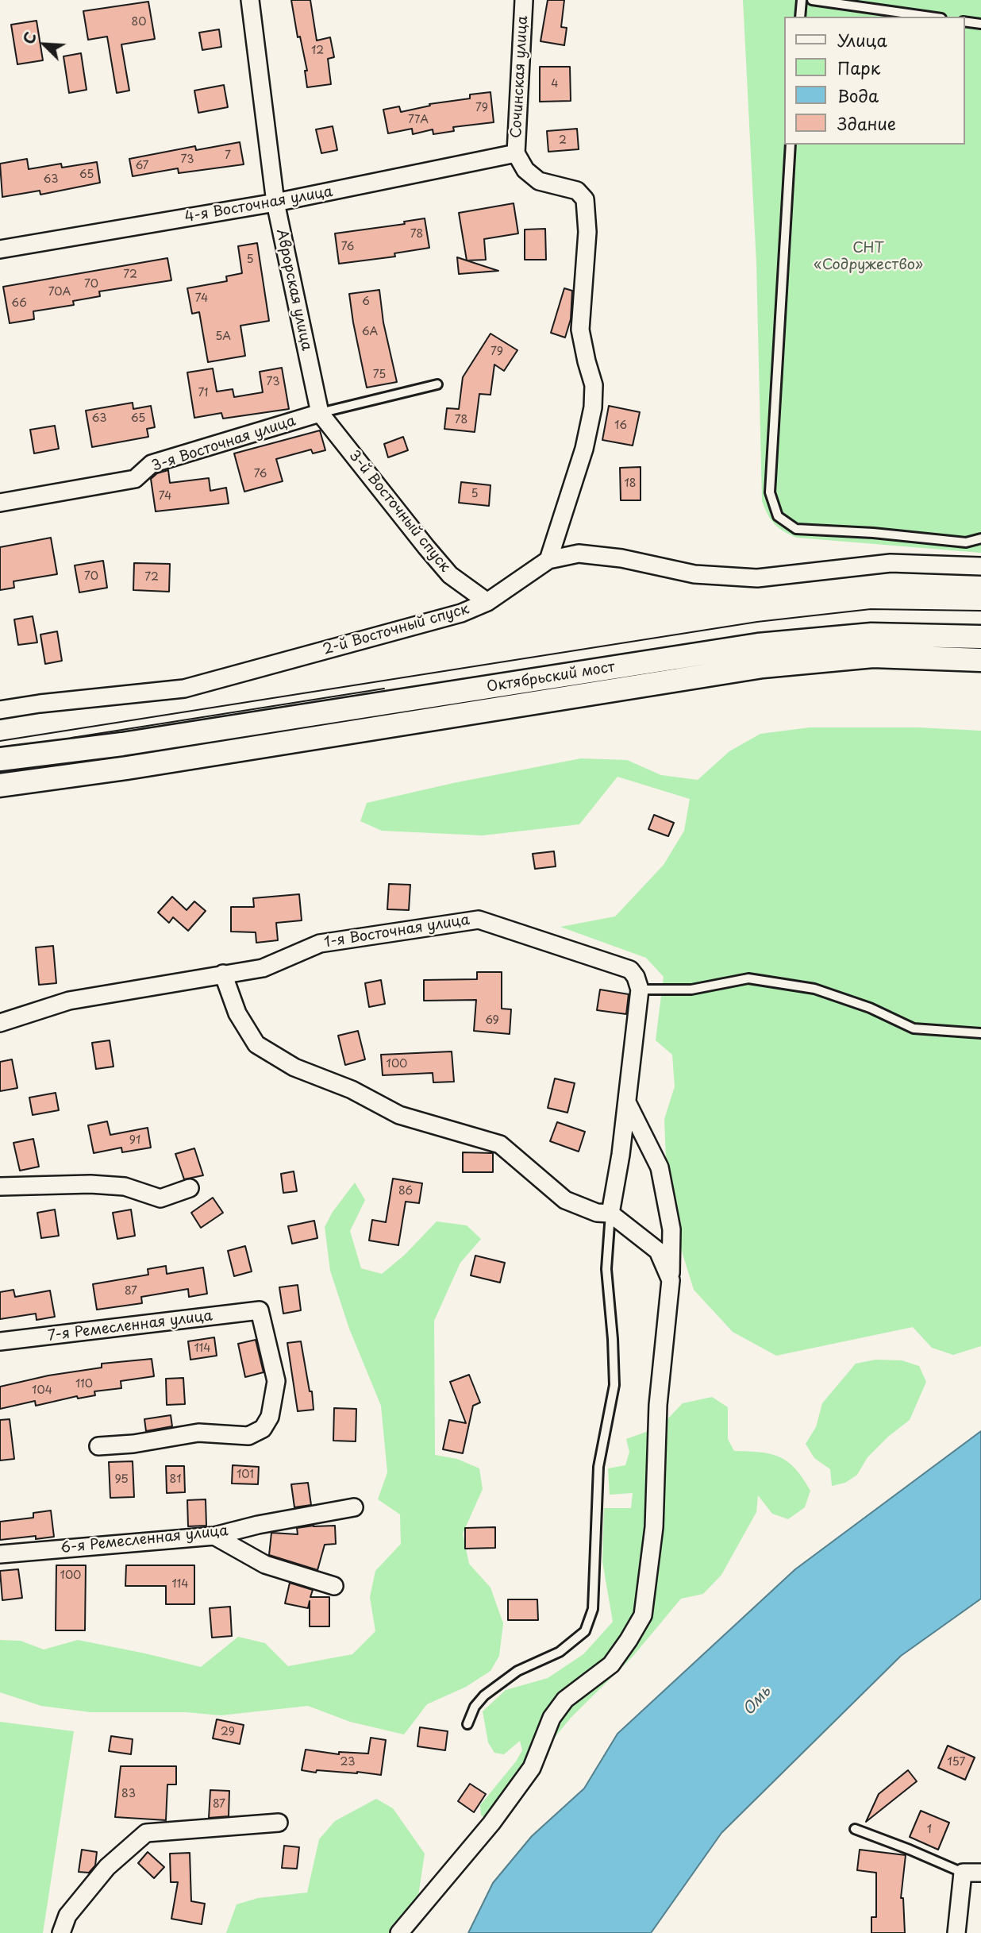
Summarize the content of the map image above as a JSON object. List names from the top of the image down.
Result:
{
  "streets": {
    "main road": ["Октябрьский мост"],
    "street": [
      "Сочинская улица",
      "4-я Восточная улица",
      "Аврорская улица",
      "3-я Восточная улица",
      "3-й Восточный спуск",
      "2-й Восточный спуск",
      "1-я Восточная улица",
      "7-я Ремесленная улица",
      "6-я Ремесленная улица"
    ]
  },
  "crossings": [
    ["Сочинская улица", "4-я Восточная улица"],
    ["4-я Восточная улица", "Аврорская улица"],
    ["Аврорская улица", "3-я Восточная улица"],
    ["Аврорская улица", "3-й Восточный спуск"],
    ["3-я Восточная улица", "3-й Восточный спуск"],
    ["3-й Восточный спуск", "2-й Восточный спуск"]
  ],
  "water": ["Омь"],
  "parks": ["СНТ «Содружество»"],
  "house_numbers": [
    "80",
    "12",
    "4",
    "79",
    "77А",
    "2",
    "7",
    "73",
    "67",
    "65",
    "63",
    "78",
    "76",
    "5",
    "72",
    "70",
    "70А",
    "74",
    "6",
    "66",
    "6А",
    "5А",
    "79",
    "75",
    "73",
    "71",
    "63",
    "65",
    "78",
    "16",
    "76",
    "18",
    "5",
    "74",
    "70",
    "72",
    "69",
    "100",
    "91",
    "86",
    "87",
    "114",
    "110",
    "104",
    "101",
    "95",
    "81",
    "100",
    "114",
    "29",
    "23",
    "157",
    "83",
    "87",
    "1"
  ],
  "legend": [
    "Улица",
    "Парк",
    "Вода",
    "Здание"
  ],
  "north": "top left"
}
